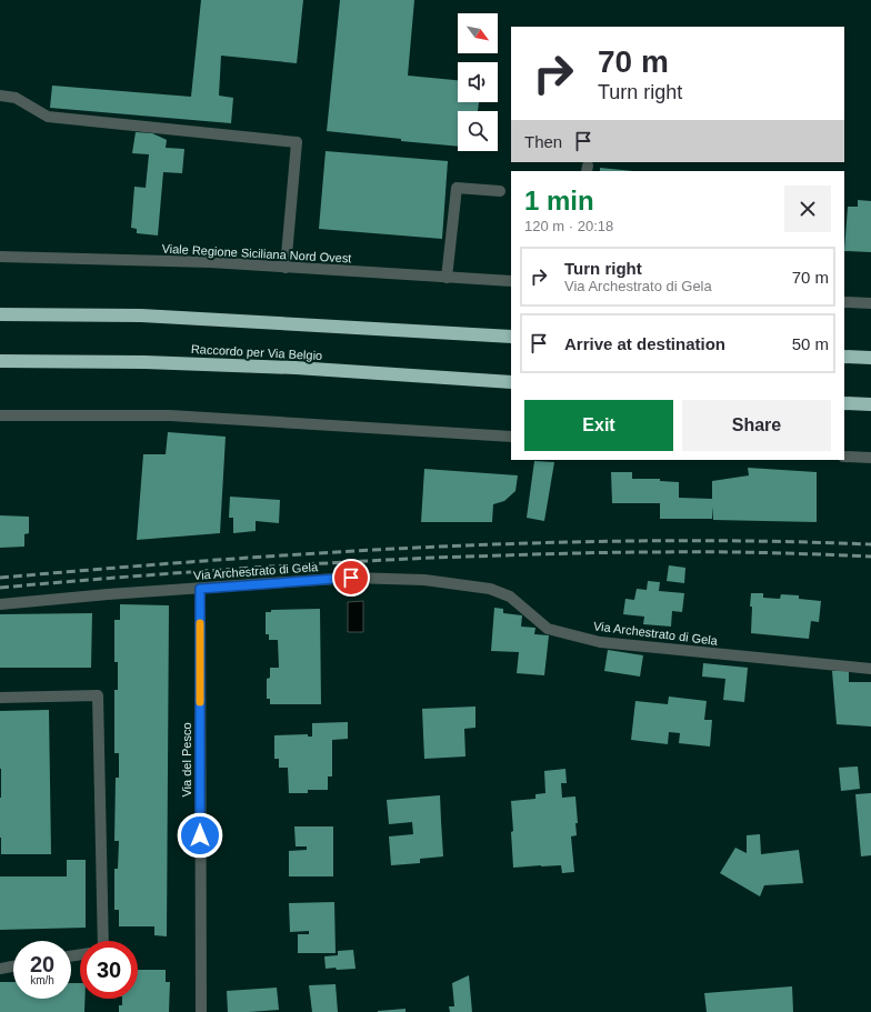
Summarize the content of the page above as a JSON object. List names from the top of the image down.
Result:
{
  "streets": {
    "highway": ["Raccordo per Via Belgio"],
    "street": ["Viale Regione Siciliana Nord Ovest", "Via Archestrato di Gela", "Via del Pesco"]
  },
  "crossings": [
    ["Via Archestrato di Gela", "Via del Pesco"]
  ],
  "north": "bottom right",
  "page": {
    "turn": ["70 m", "Turn right"],
    "then": "Then",
    "heading": ["1 min", "120 m · 20:18"],
    "list": [
      {
        "name": "Turn right",
        "note": "Via Archestrato di Gela",
        "value": "70 m"
      },
      {
        "name": "Arrive at destination",
        "value": "50 m"
      }
    ],
    "buttons": ["Exit", "Share"],
    "speed": "20 km/h",
    "limit": "30"
  }
}
